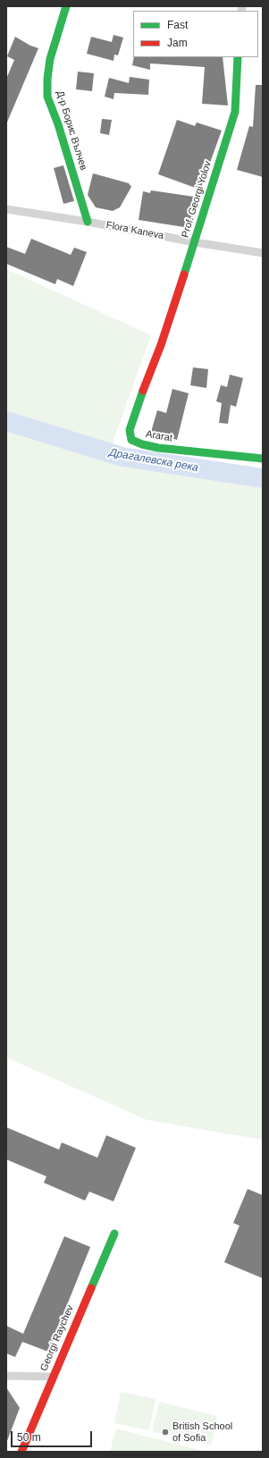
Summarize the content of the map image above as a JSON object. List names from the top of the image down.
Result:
{
  "streets": {
    "street": [
      "Prof. Georgi Yolov",
      "Flora Kaneva",
      "Ararat",
      "Georgi Raychev"
    ]
  },
  "crossings": [
    ["Prof. Georgi Yolov", "Flora Kaneva"],
    ["Prof. Georgi Yolov", "Ararat"]
  ],
  "water": ["Драгалевска река"],
  "places": ["British School of Sofia"],
  "legend": ["Fast", "Jam"],
  "scale_bar": "50 m"
}
